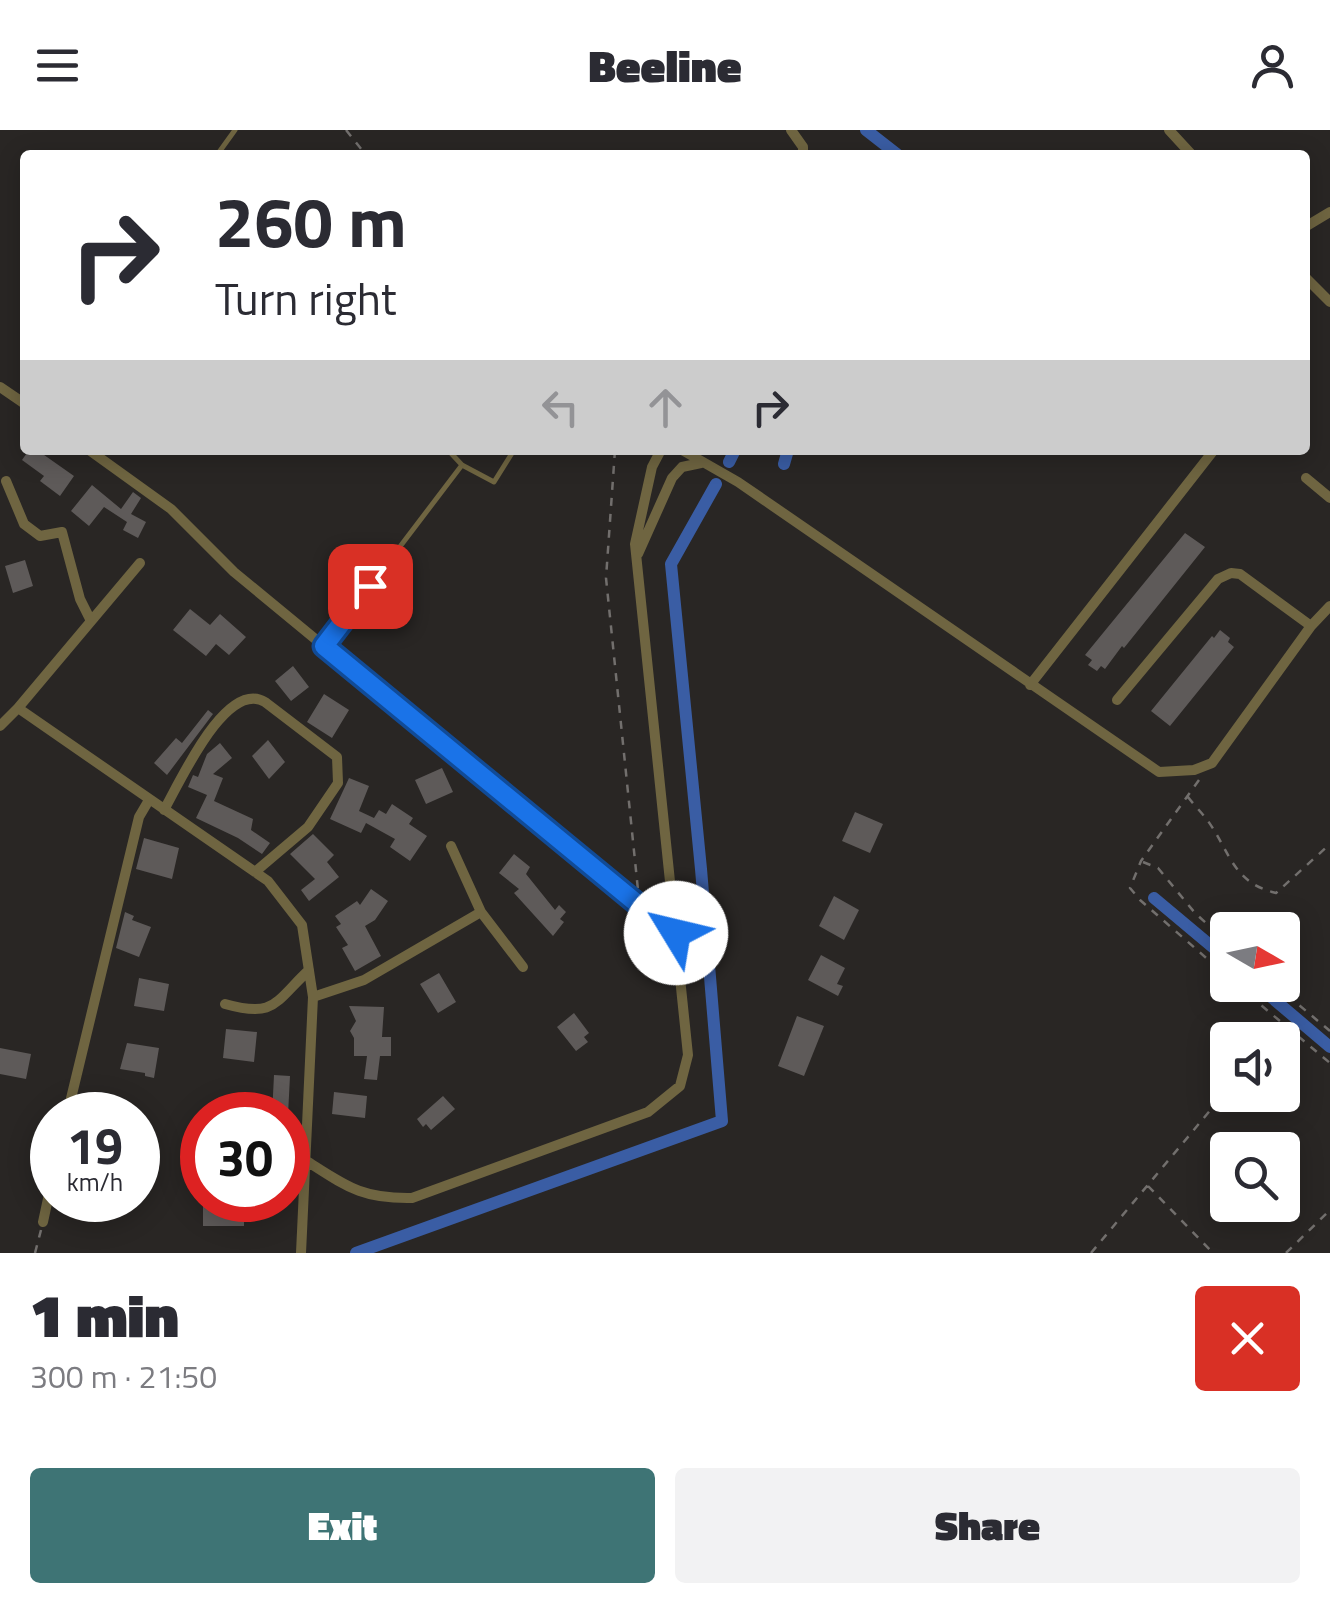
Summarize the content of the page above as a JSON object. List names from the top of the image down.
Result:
{
  "north": "right",
  "page": {
    "header": "Beeline",
    "turn": ["260 m", "Turn right"],
    "speed": "19 km/h",
    "limit": "30",
    "heading": ["1 min", "300 m · 21:50"],
    "buttons": ["Exit", "Share"]
  }
}
